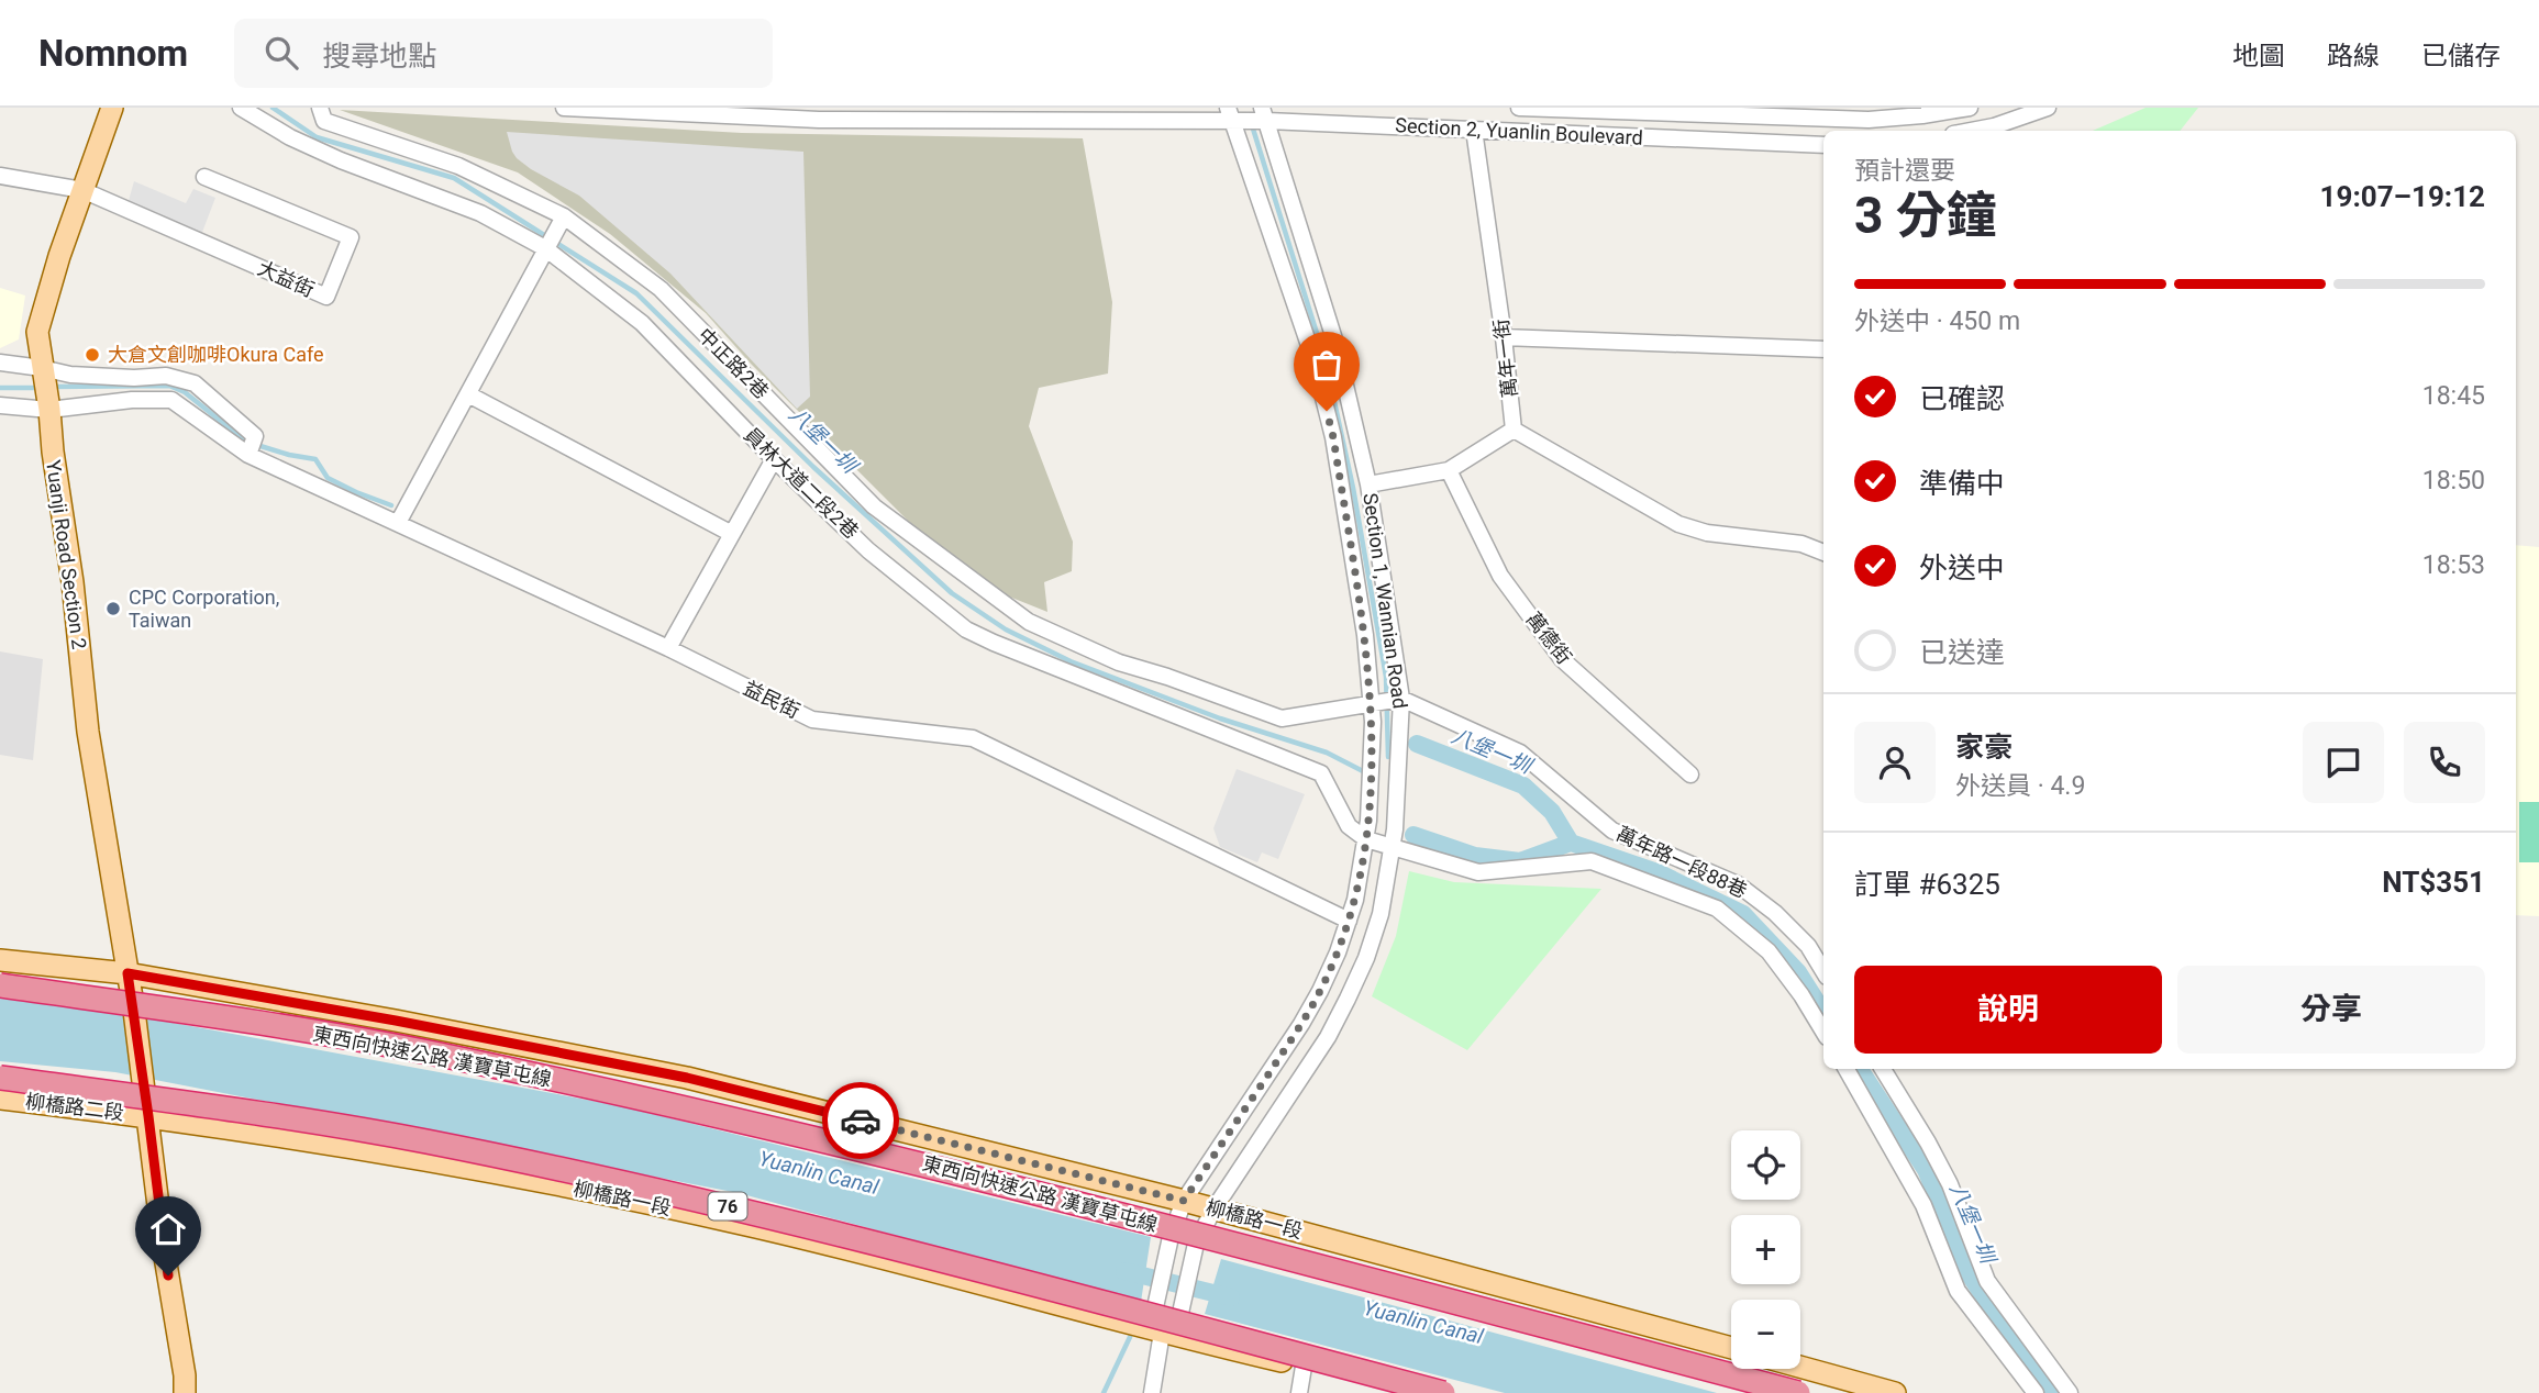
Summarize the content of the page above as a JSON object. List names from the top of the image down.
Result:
{
  "streets": {
    "highway": ["東西向快速公路 漢寶草屯線", "76"],
    "main road": ["Yuanji Road Section 2", "柳橋路二段", "柳橋路一段"],
    "street": [
      "Section 2, Yuanlin Boulevard",
      "大益街",
      "萬年一街",
      "中正路2巷",
      "員林大道二段2巷",
      "Section 1, Wannian Road",
      "萬德街",
      "益民街",
      "萬年路一段88巷"
    ]
  },
  "crossings": [
    ["Section 2, Yuanlin Boulevard", "萬年一街"],
    ["Section 2, Yuanlin Boulevard", "Section 1, Wannian Road"],
    ["大益街", "Yuanji Road Section 2"],
    ["中正路2巷", "Section 1, Wannian Road"],
    ["中正路2巷", "萬年路一段88巷"],
    ["員林大道二段2巷", "Section 1, Wannian Road"],
    ["Yuanji Road Section 2", "益民街"],
    ["Yuanji Road Section 2", "柳橋路二段"],
    ["Yuanji Road Section 2", "柳橋路一段"],
    ["Section 1, Wannian Road", "益民街"],
    ["Section 1, Wannian Road", "萬年路一段88巷"],
    ["Section 1, Wannian Road", "柳橋路一段"],
    ["柳橋路二段", "柳橋路一段"]
  ],
  "water": ["八堡一圳", "Yuanlin Canal"],
  "places": ["大倉文創咖啡Okura Cafe", "CPC Corporation, Taiwan"],
  "page": {
    "header": "Nomnom",
    "search": "搜尋地點",
    "nav": ["地圖", "路線", "已儲存"],
    "heading": ["3 分鐘", "預計還要", "19:07–19:12"],
    "panel": [
      "家豪",
      "外送員 · 4.9",
      "訂單 #6325",
      "NT$351"
    ],
    "bar": "外送中 · 450 m",
    "list": [
      ["已確認", "18:45"],
      ["準備中", "18:50"],
      ["外送中", "18:53"],
      "已送達"
    ],
    "buttons": ["說明", "分享"],
    "map_buttons": ["+", "−"]
  }
}
